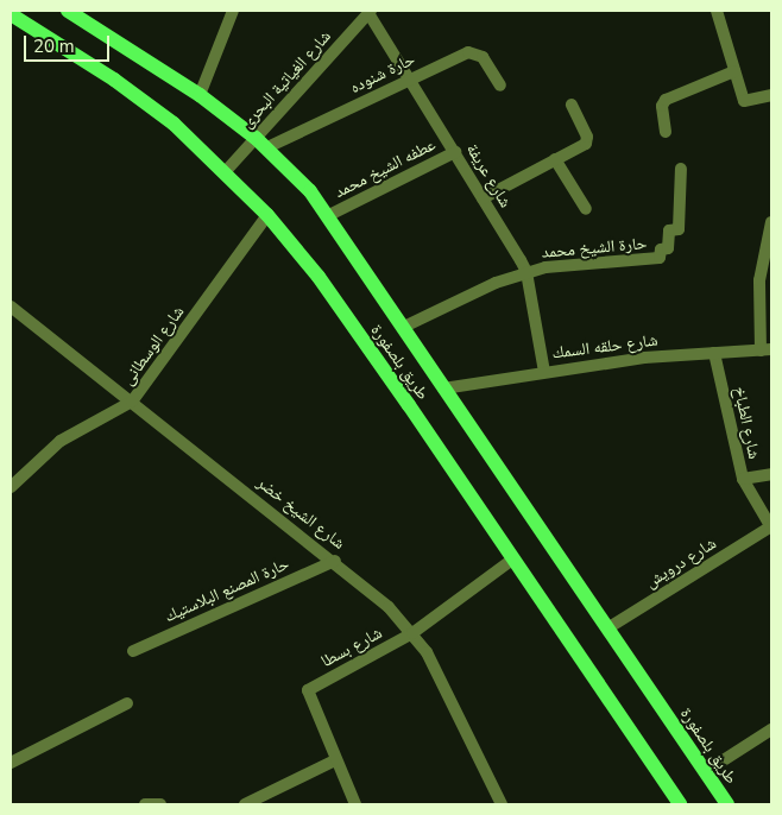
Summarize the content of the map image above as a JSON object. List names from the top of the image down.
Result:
{
  "streets": {
    "main road": ["طريق بلصفورة"],
    "street": [
      "حارة شنوده",
      "شارع الغياتية البحرى",
      "عطفه الشيخ محمد",
      "شارع عريفة",
      "حارة الشيخ محمد",
      "شارع الوسطانى",
      "شارع حلقه السمك",
      "شارع الطباخ",
      "شارع الشيخ خضر",
      "شارع درويش",
      "حارة المصنع البلاستيك",
      "شارع بسطا"
    ]
  },
  "crossings": [
    ["حارة شنوده", "شارع الغياتية البحرى"],
    ["حارة شنوده", "شارع عريفة"],
    ["حارة شنوده", "طريق بلصفورة"],
    ["شارع الغياتية البحرى", "شارع عريفة"],
    ["شارع الغياتية البحرى", "طريق بلصفورة"],
    ["عطفه الشيخ محمد", "شارع عريفة"],
    ["عطفه الشيخ محمد", "طريق بلصفورة"],
    ["شارع عريفة", "حارة الشيخ محمد"],
    ["شارع عريفة", "شارع حلقه السمك"],
    ["حارة الشيخ محمد", "طريق بلصفورة"],
    ["شارع الوسطانى", "طريق بلصفورة"],
    ["شارع الوسطانى", "شارع الشيخ خضر"],
    ["شارع حلقه السمك", "طريق بلصفورة"],
    ["شارع حلقه السمك", "شارع الطباخ"],
    ["طريق بلصفورة", "شارع درويش"],
    ["طريق بلصفورة", "شارع بسطا"],
    ["شارع الطباخ", "شارع درويش"],
    ["شارع الشيخ خضر", "حارة المصنع البلاستيك"],
    ["شارع الشيخ خضر", "شارع بسطا"]
  ],
  "scale_bar": "20 m"
}
